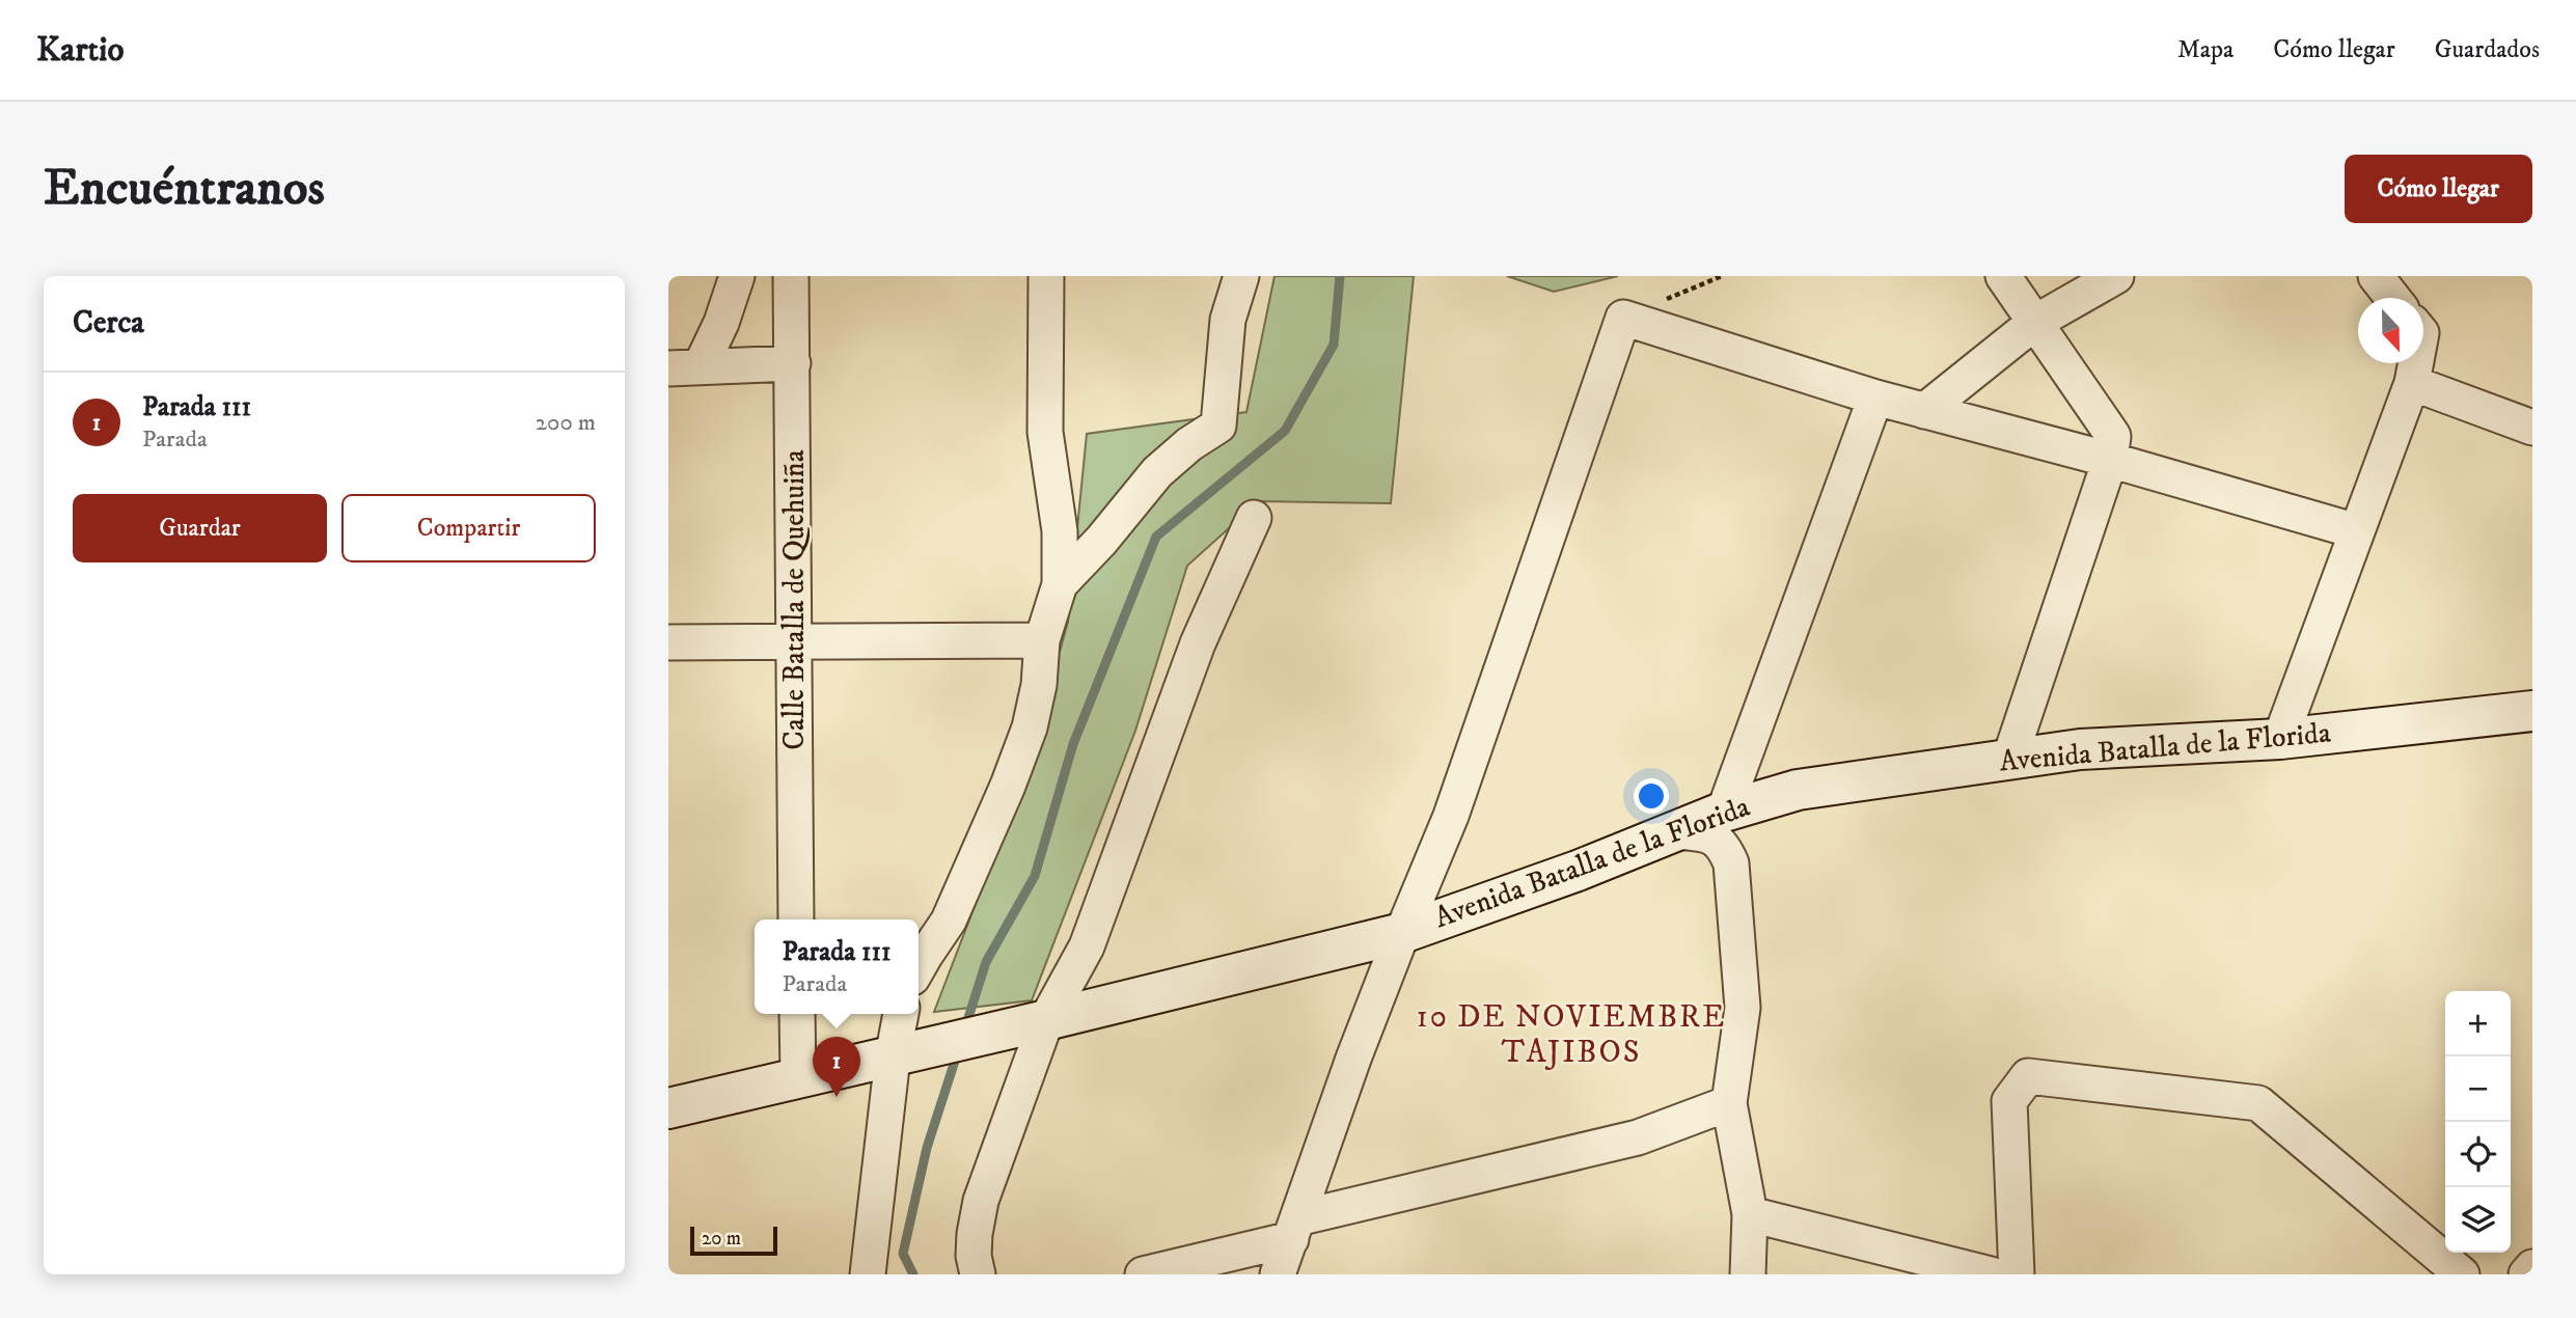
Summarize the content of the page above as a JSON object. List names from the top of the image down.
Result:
{
  "streets": {
    "street": ["Calle Batalla de Quehuiña", "Avenida Batalla de la Florida"]
  },
  "districts": ["10 DE NOVIEMBRE TAJIBOS"],
  "scale_bar": "20 m",
  "north": "bottom",
  "page": {
    "header": "Kartio",
    "nav": ["Mapa", "Cómo llegar", "Guardados"],
    "buttons": [
      "Cómo llegar",
      ["Guardar", "Compartir"]
    ],
    "title": "Encuéntranos",
    "heading": "Cerca",
    "list": [
      {
        "mark": "1",
        "name": "Parada 111",
        "note": "Parada",
        "value": "200 m"
      }
    ],
    "popup": ["Parada 111", "Parada"],
    "map_buttons": ["+", "−"],
    "pins": "1",
    "scale": "20 m"
  }
}
